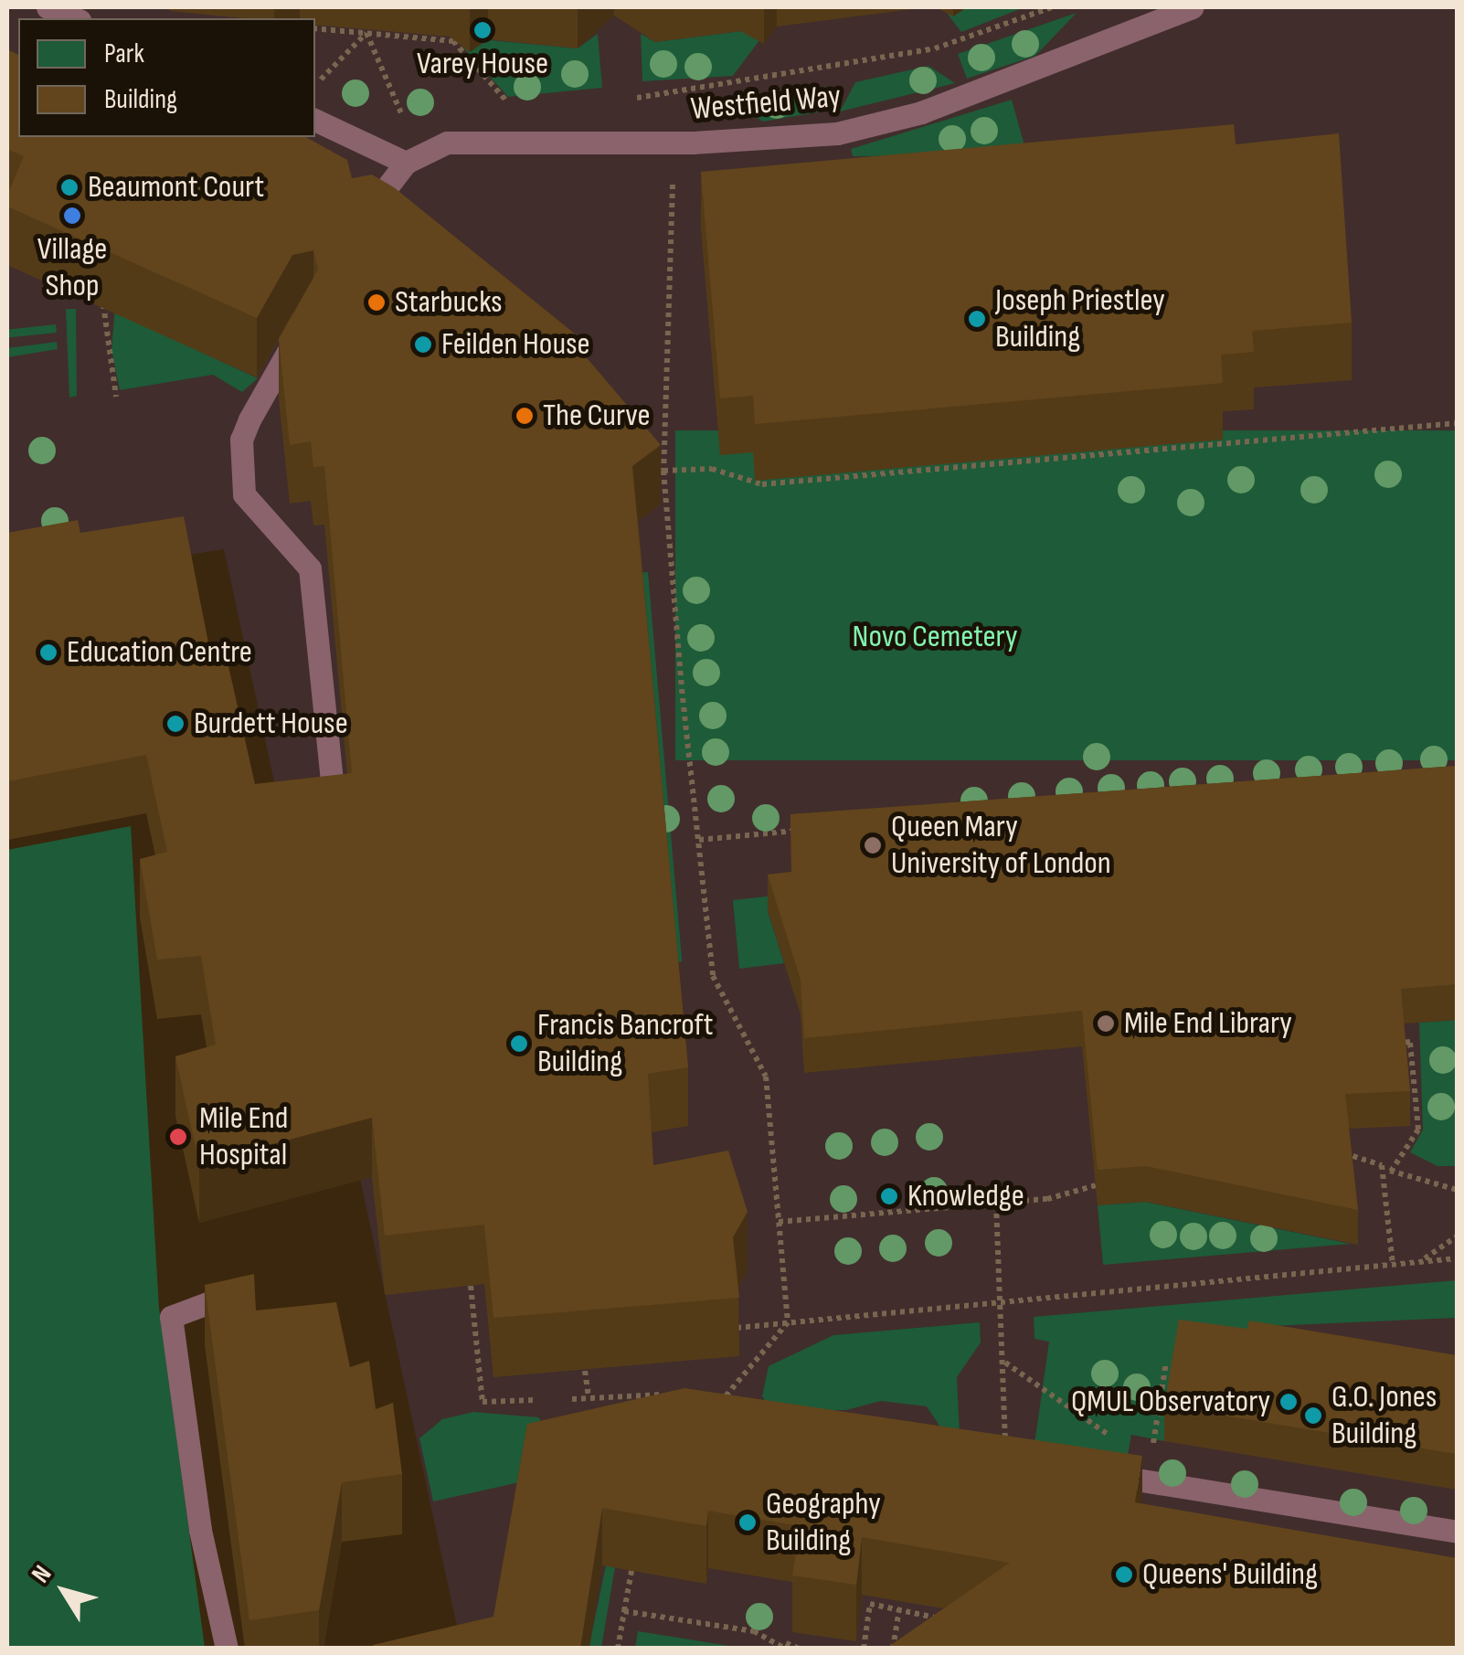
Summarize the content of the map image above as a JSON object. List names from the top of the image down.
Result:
{
  "streets": {
    "street": ["Westfield Way"]
  },
  "parks": ["Novo Cemetery"],
  "places": [
    "Varey House",
    "Beaumont Court",
    "Village Shop",
    "Starbucks",
    "Joseph Priestley Building",
    "Feilden House",
    "The Curve",
    "Education Centre",
    "Burdett House",
    "Queen Mary University of London",
    "Mile End Library",
    "Francis Bancroft Building",
    "Mile End Hospital",
    "Knowledge",
    "QMUL Observatory",
    "G.O. Jones Building",
    "Geography Building",
    "Queens' Building"
  ],
  "legend": ["Park", "Building"],
  "north": "top left"
}
